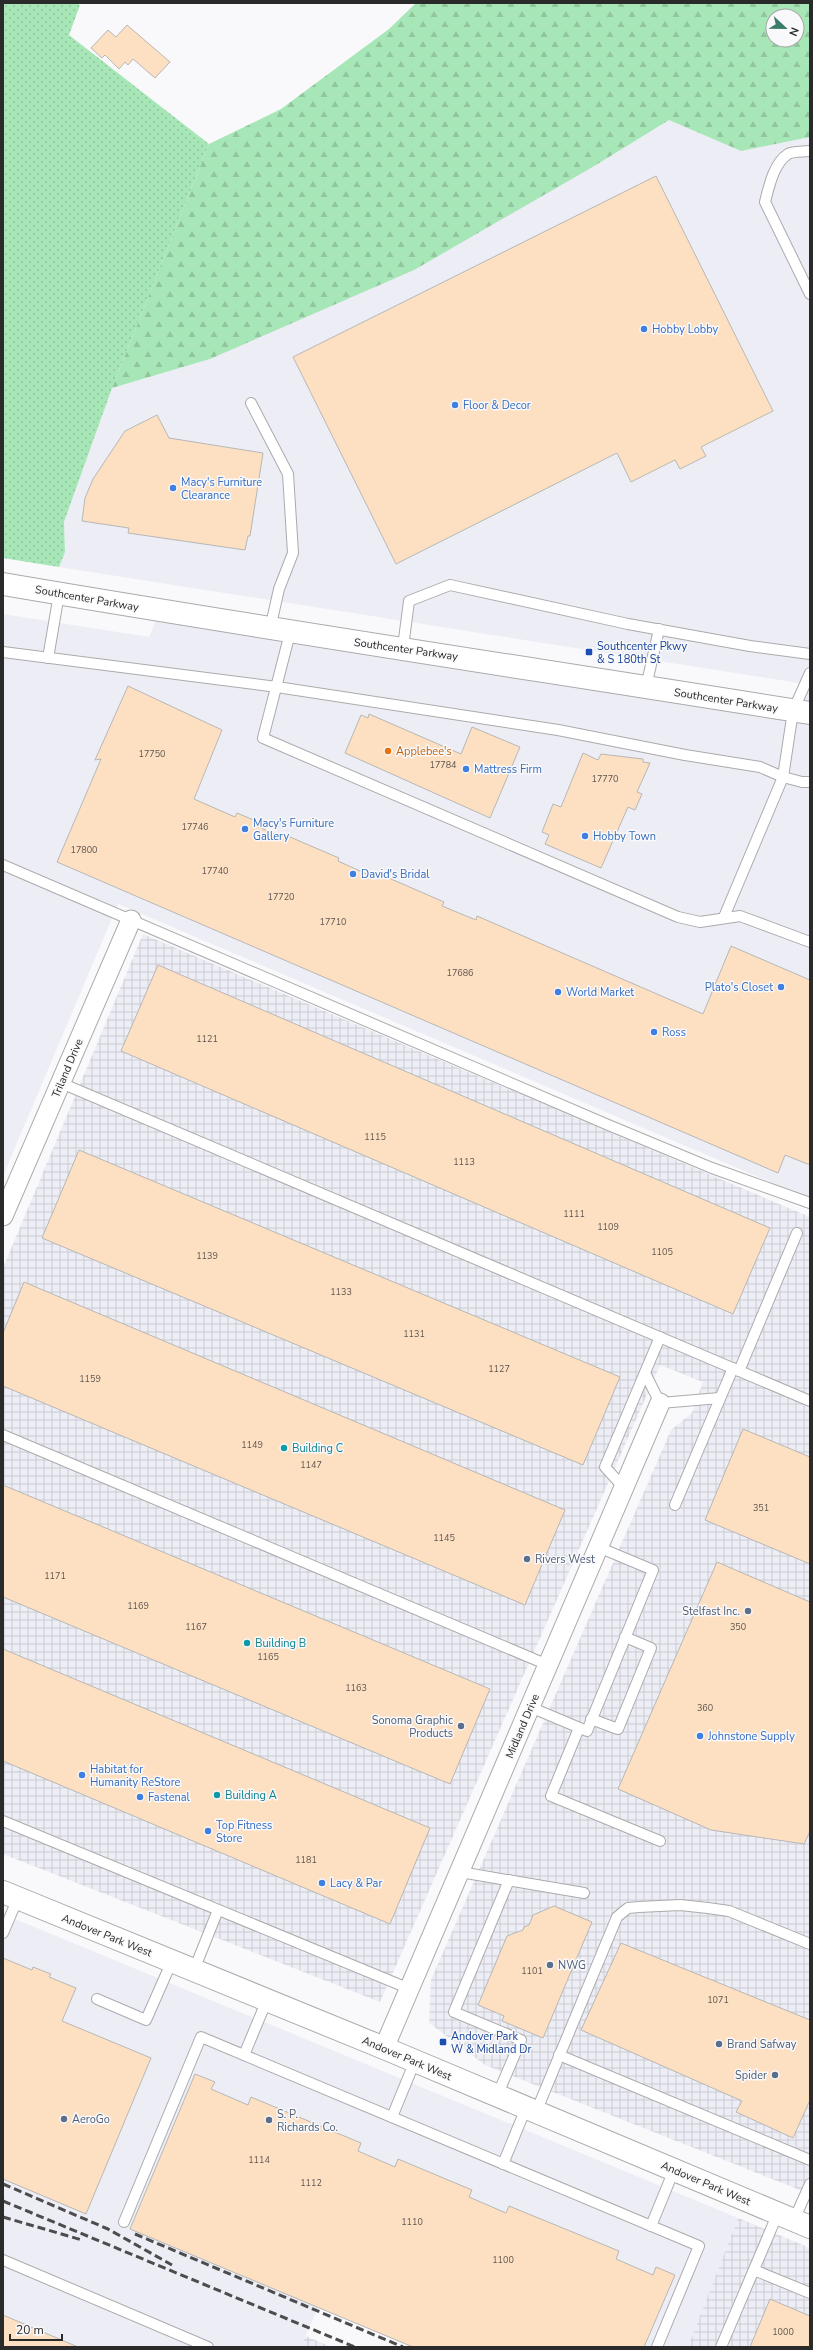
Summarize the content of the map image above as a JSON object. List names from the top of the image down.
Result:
{
  "streets": {
    "street": [
      "Southcenter Parkway",
      "Triland Drive",
      "Midland Drive",
      "Andover Park West"
    ]
  },
  "crossings": [
    ["Midland Drive", "Andover Park West"]
  ],
  "places": {
    "other": [
      "Hobby Lobby",
      "Floor & Decor",
      "Macy's Furniture Clearance",
      "Applebee's",
      "Mattress Firm",
      "Macy's Furniture Gallery",
      "Hobby Town",
      "David's Bridal",
      "Plato's Closet",
      "World Market",
      "Ross",
      "Building C",
      "Rivers West",
      "Stelfast Inc.",
      "Building B",
      "Sonoma Graphic Products",
      "Johnstone Supply",
      "Habitat for Humanity ReStore",
      "Building A",
      "Fastenal",
      "Top Fitness Store",
      "Lacy & Par",
      "NWG",
      "Brand Safway",
      "Spider",
      "AeroGo",
      "S. P. Richards Co."
    ],
    "transit": ["Southcenter Pkwy & S 180th St", "Andover Park W & Midland Dr"]
  },
  "house_numbers": [
    "17750",
    "17784",
    "17770",
    "17746",
    "17800",
    "17740",
    "17720",
    "17710",
    "17686",
    "1121",
    "1115",
    "1113",
    "1111",
    "1109",
    "1105",
    "1139",
    "1133",
    "1131",
    "1127",
    "1159",
    "1149",
    "1147",
    "351",
    "1145",
    "1171",
    "1169",
    "1167",
    "350",
    "1165",
    "1163",
    "360",
    "1181",
    "1101",
    "1071",
    "1114",
    "1112",
    "1110",
    "1100",
    "1000"
  ],
  "scale_bar": "20 m",
  "north": "right"
}
